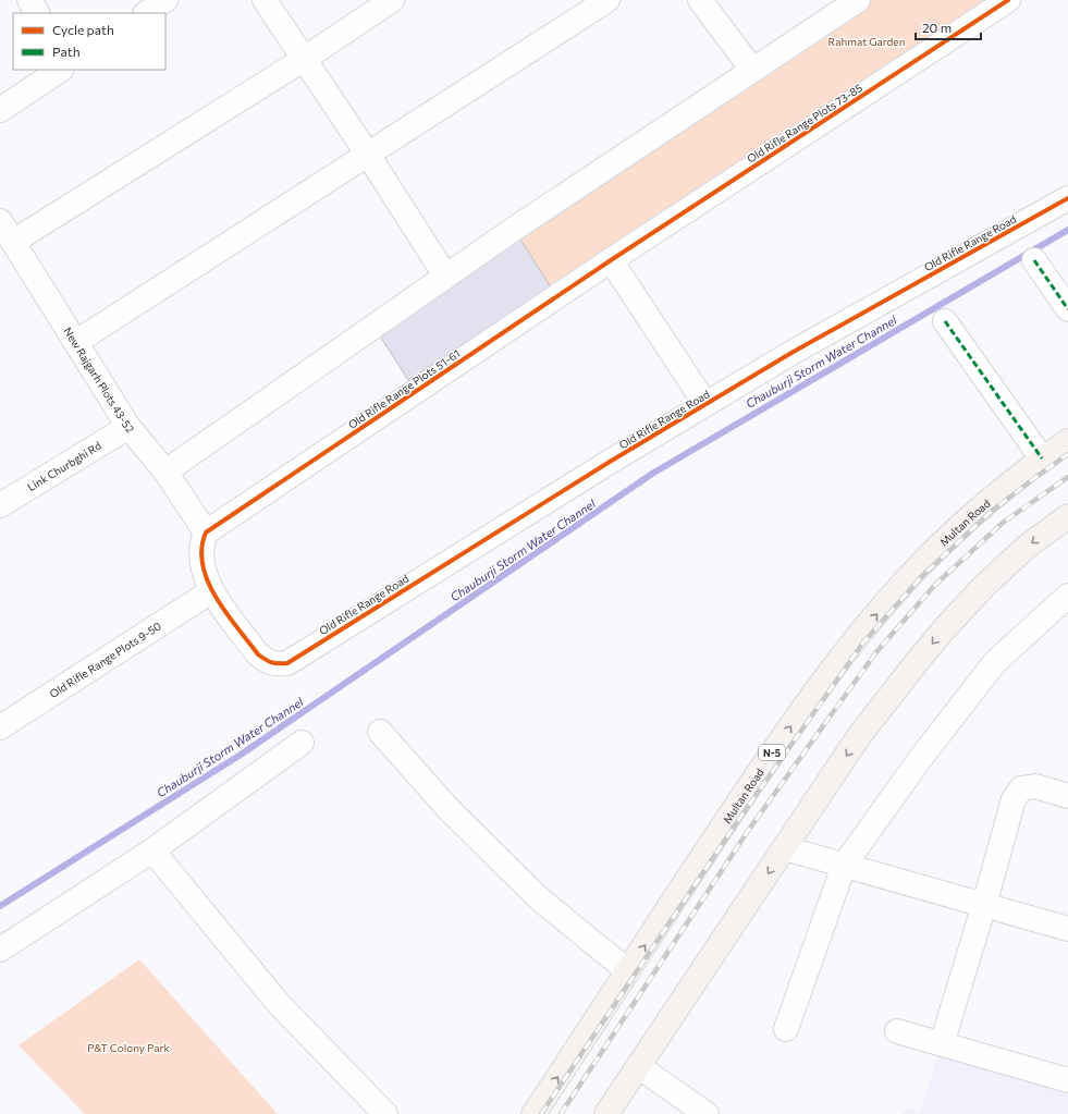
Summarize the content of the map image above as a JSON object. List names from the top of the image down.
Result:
{
  "streets": {
    "main road": ["Multan Road", "N-5"],
    "street": [
      "Old Rifle Range Plots 73-85",
      "Old Rifle Range Road",
      "New Rajgarh Plots 43-52",
      "Old Rifle Range Plots 51-61",
      "Link Churbghi Rd",
      "Old Rifle Range Plots 9-50"
    ]
  },
  "crossings": [
    ["Old Rifle Range Plots 73-85", "Old Rifle Range Plots 51-61"],
    ["Old Rifle Range Road", "Old Rifle Range Plots 9-50"],
    ["New Rajgarh Plots 43-52", "Old Rifle Range Plots 51-61"],
    ["New Rajgarh Plots 43-52", "Link Churbghi Rd"]
  ],
  "water": ["Chauburji Storm Water Channel"],
  "parks": ["Rahmat Garden", "P&T Colony Park"],
  "legend": ["Cycle path", "Path"],
  "scale_bar": "20 m"
}
